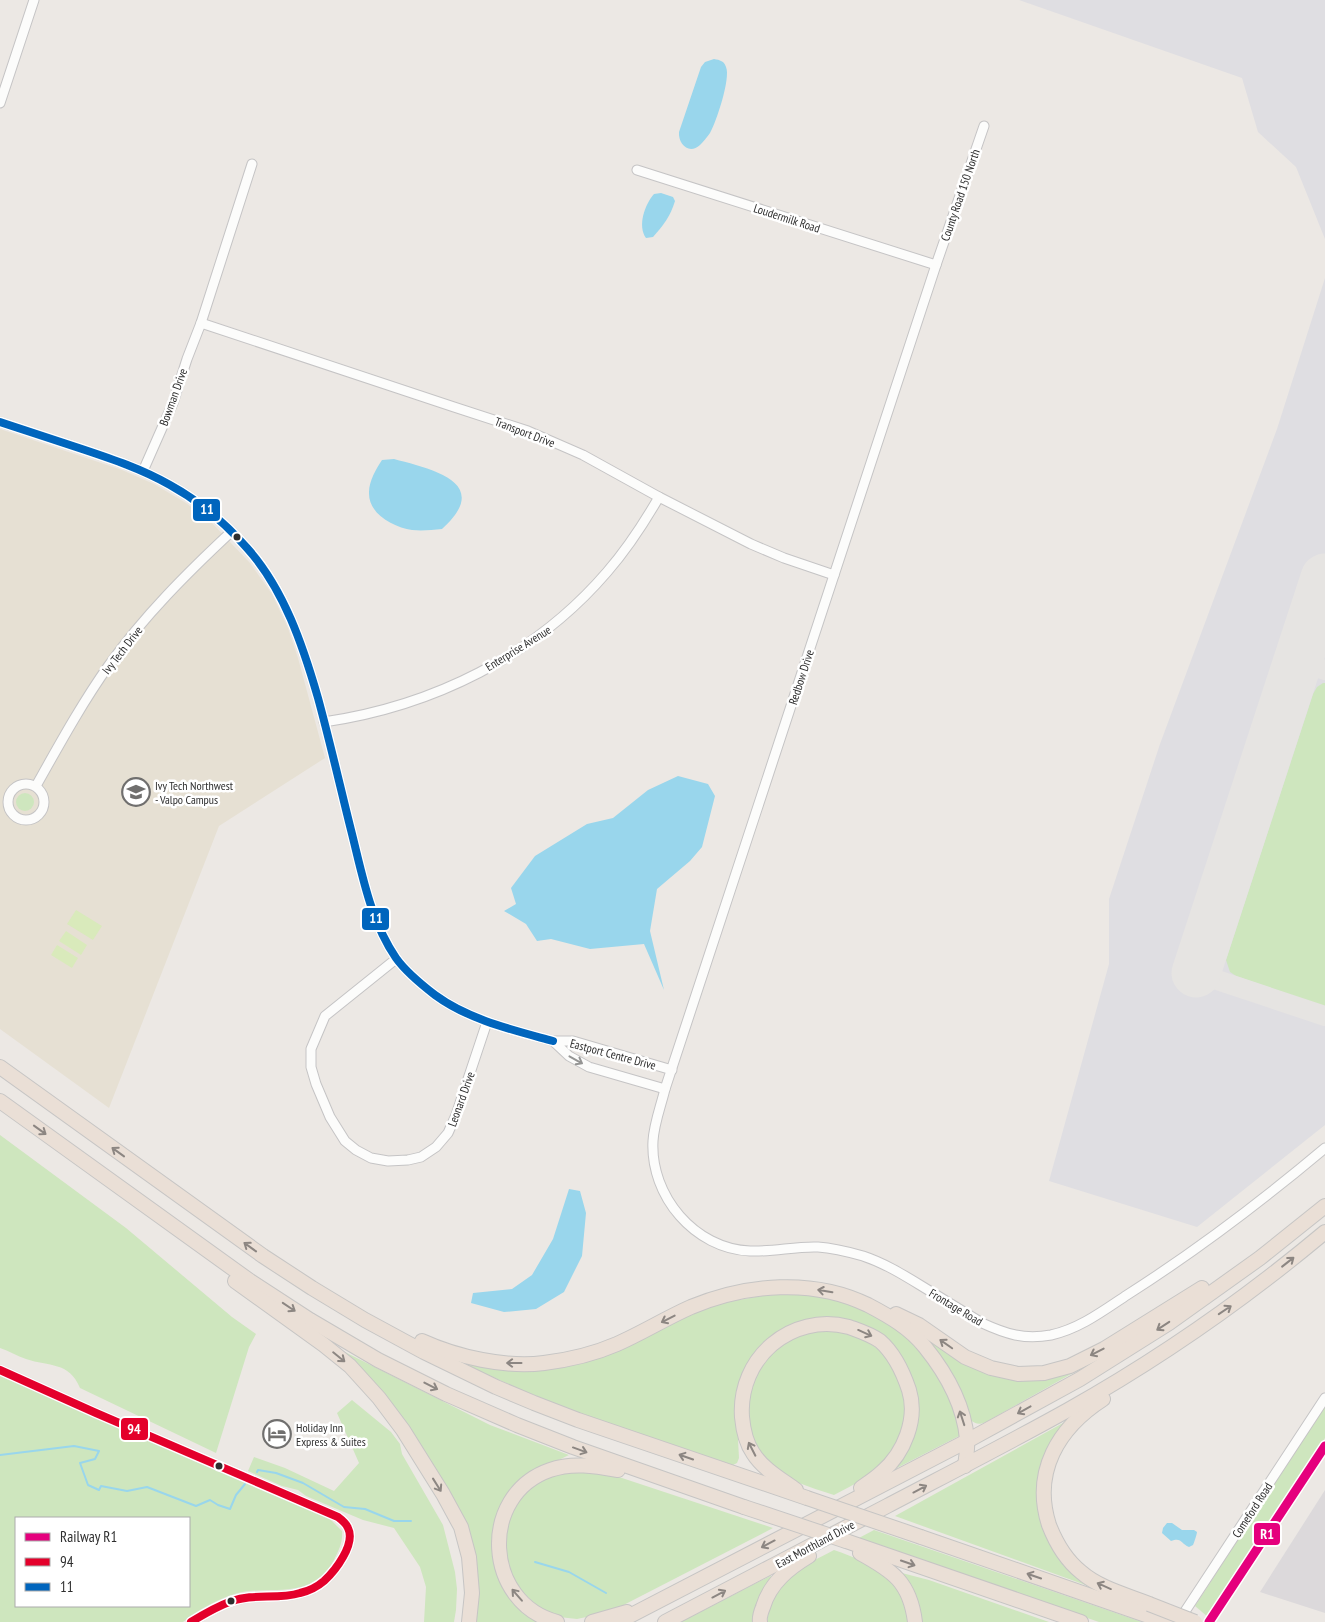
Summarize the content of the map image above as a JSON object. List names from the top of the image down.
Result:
{
  "streets": {
    "highway": ["East Morthland Drive"],
    "street": [
      "County Road 150 North",
      "Loudermilk Road",
      "Bowman Drive",
      "Transport Drive",
      "Enterprise Avenue",
      "Ivy Tech Drive",
      "Redbow Drive",
      "Eastport Centre Drive",
      "Leonard Drive",
      "Frontage Road",
      "Comeford Road"
    ]
  },
  "crossings": [
    ["County Road 150 North", "Loudermilk Road"],
    ["County Road 150 North", "Redbow Drive"],
    ["Loudermilk Road", "Redbow Drive"],
    ["Bowman Drive", "Transport Drive"],
    ["Bowman Drive", "Eastport Centre Drive"],
    ["Transport Drive", "Enterprise Avenue"],
    ["Transport Drive", "Redbow Drive"],
    ["Enterprise Avenue", "Eastport Centre Drive"],
    ["Ivy Tech Drive", "Eastport Centre Drive"],
    ["Redbow Drive", "Eastport Centre Drive"],
    ["Redbow Drive", "Frontage Road"],
    ["Eastport Centre Drive", "Leonard Drive"],
    ["Eastport Centre Drive", "Frontage Road"]
  ],
  "places": {
    "school or university": ["Ivy Tech Northwest - Valpo Campus"],
    "hotel": ["Holiday Inn Express & Suites"]
  },
  "lines": ["transit line 11", "transit line 94", "rail line R1"],
  "legend": ["Railway R1", "94", "11"]
}
